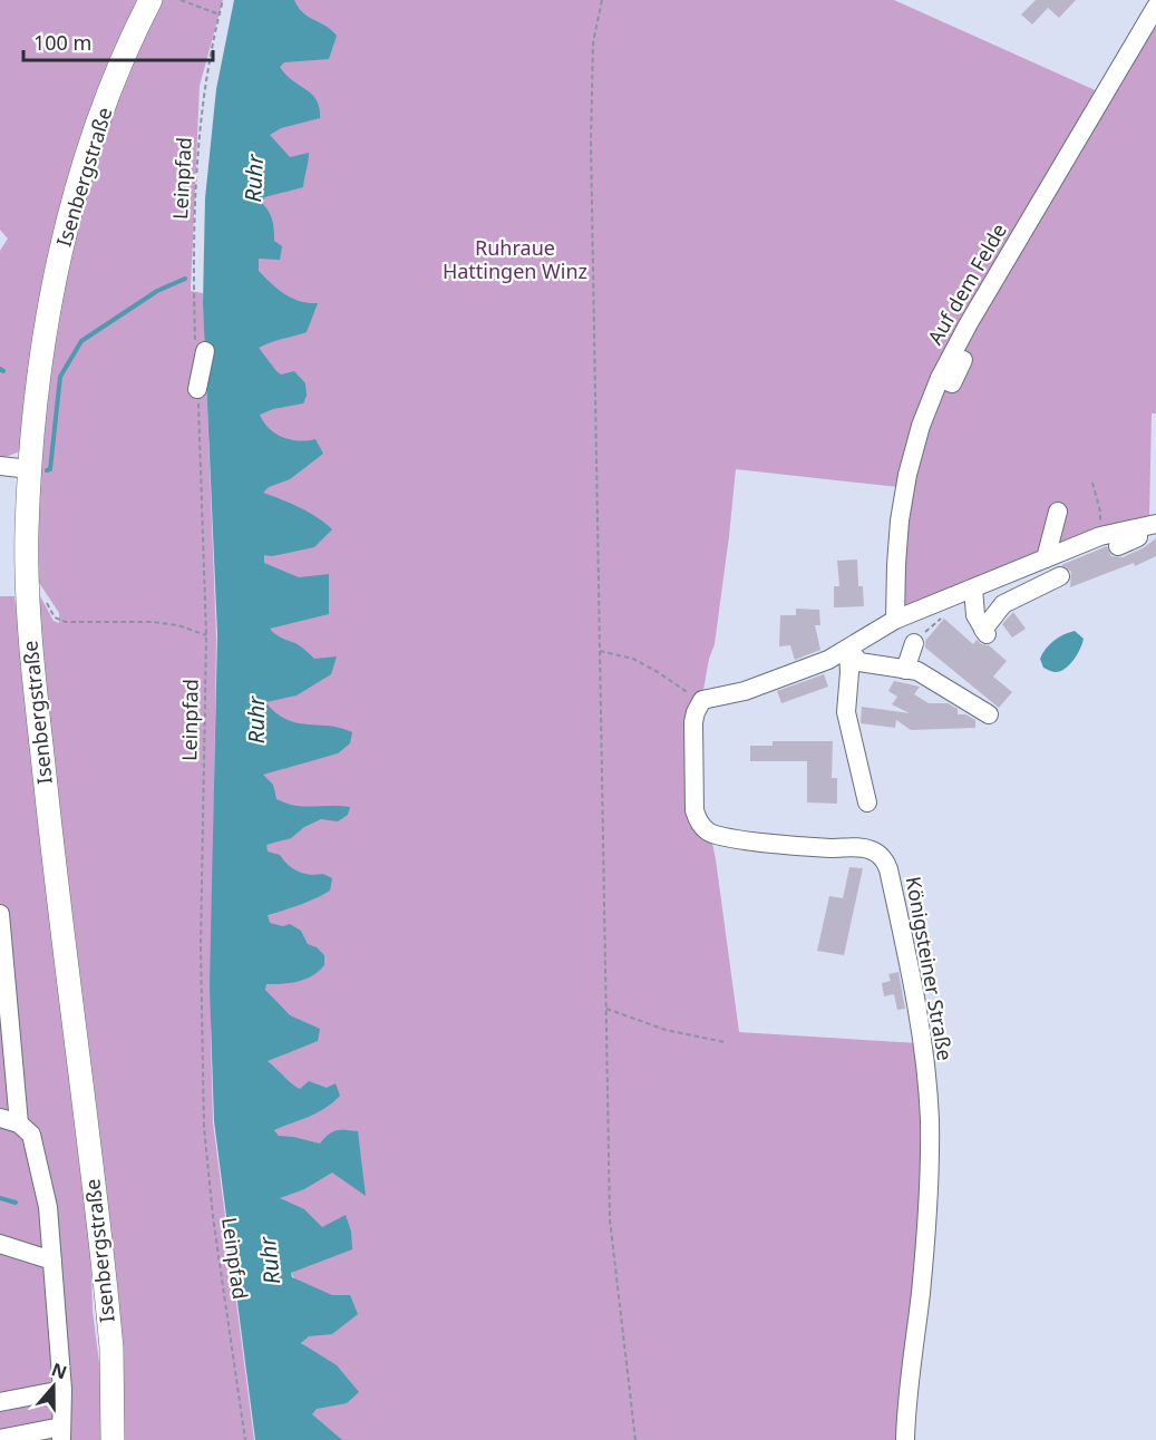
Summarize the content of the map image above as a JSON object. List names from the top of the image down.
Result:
{
  "streets": {
    "main road": ["Isenbergstraße"],
    "street": ["Auf dem Felde", "Königsteiner Straße"],
    "path": ["Leinpfad"]
  },
  "crossings": [
    ["Auf dem Felde", "Königsteiner Straße"]
  ],
  "water": ["Ruhr"],
  "parks": ["Ruhraue Hattingen Winz"],
  "scale_bar": "100 m",
  "north": "top"
}
